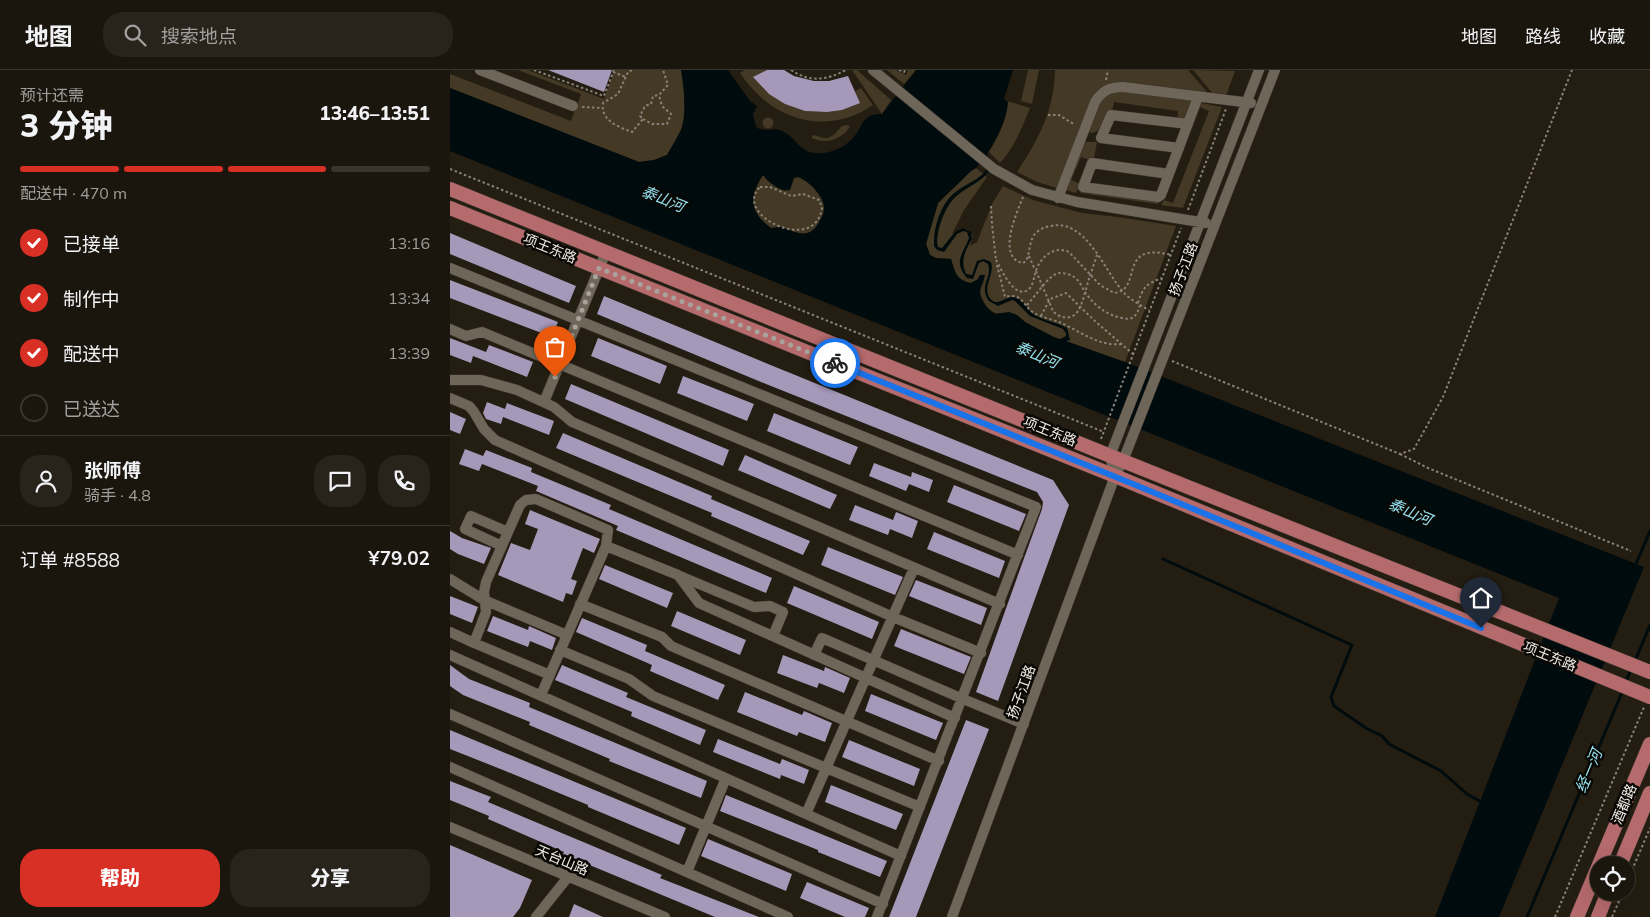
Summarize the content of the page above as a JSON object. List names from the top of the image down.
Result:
{
  "streets": {
    "main road": ["项王东路", "酒都路"],
    "street": ["扬子江路", "天台山路"]
  },
  "crossings": [
    ["项王东路", "扬子江路"]
  ],
  "water": ["泰山河", "经一河"],
  "page": {
    "header": "地图",
    "search": "搜索地点",
    "nav": ["地图", "路线", "收藏"],
    "heading": ["3 分钟", "预计还需", "13:46–13:51"],
    "panel": [
      "张师傅",
      "骑手 · 4.8",
      "订单 #8588",
      "¥79.02"
    ],
    "bar": "配送中 · 470 m",
    "list": [
      ["已接单", "13:16"],
      ["制作中", "13:34"],
      ["配送中", "13:39"],
      "已送达"
    ],
    "buttons": ["帮助", "分享"]
  }
}
